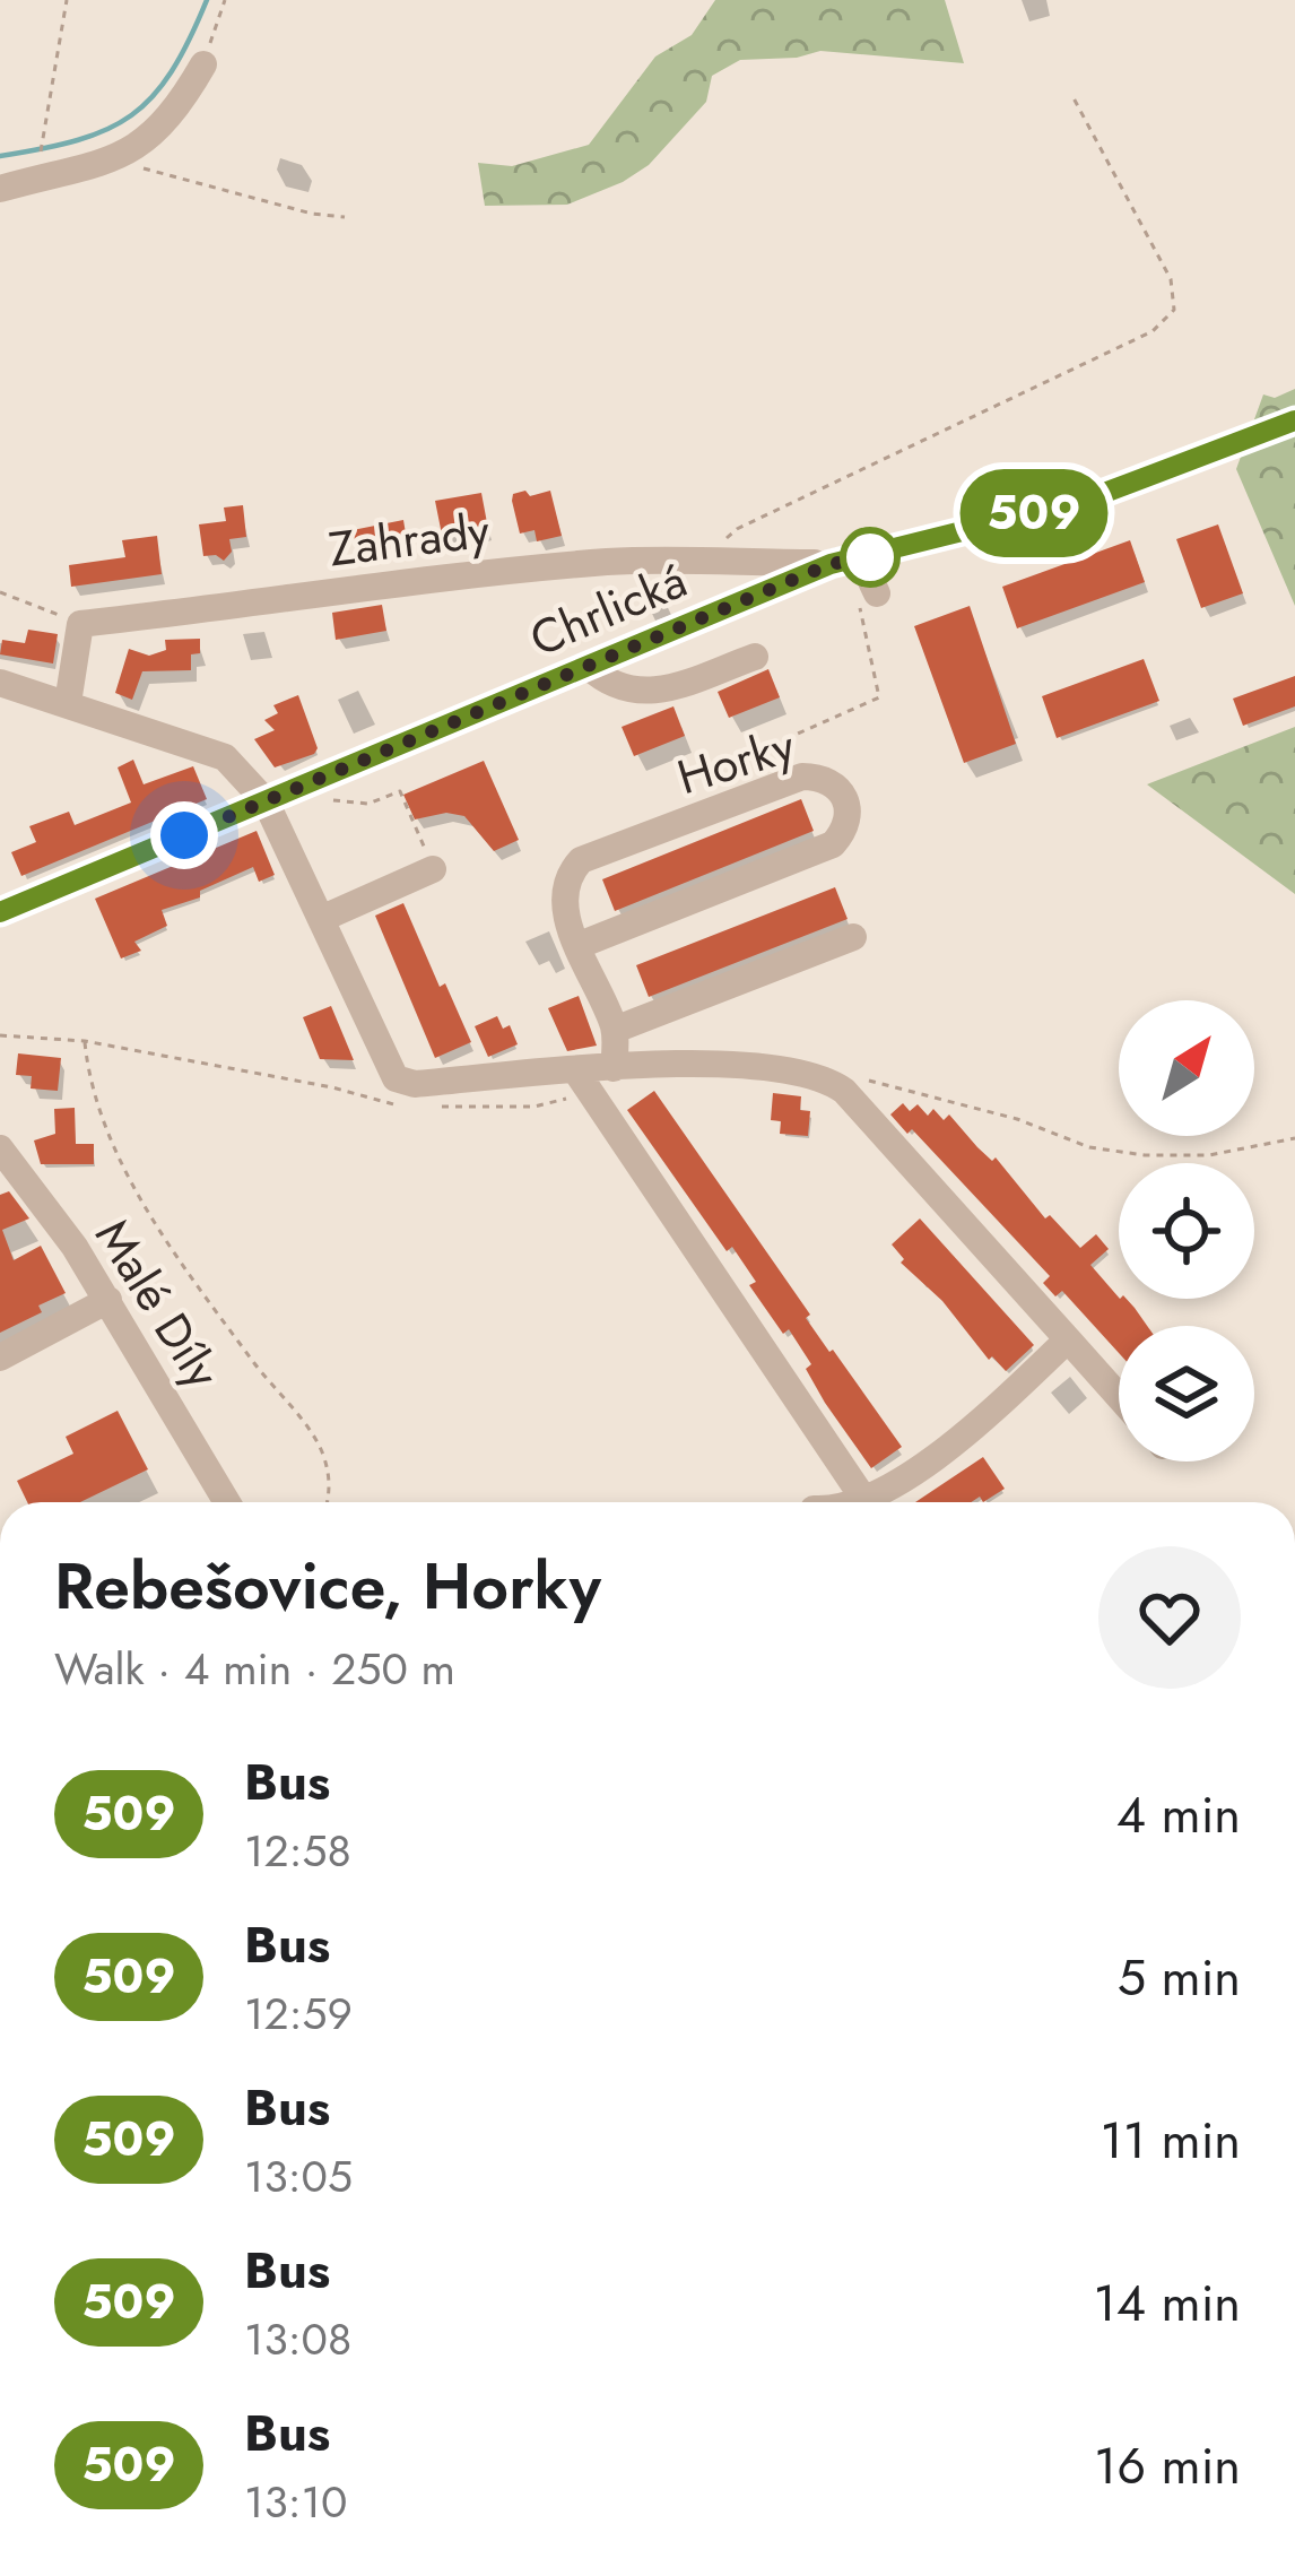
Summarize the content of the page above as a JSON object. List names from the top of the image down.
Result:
{
  "streets": {
    "street": [
      "Zahrady",
      "Chrlická",
      "Horky",
      "Malé Díly"
    ]
  },
  "crossings": [
    ["Zahrady", "Chrlická"]
  ],
  "lines": ["bus line 509"],
  "north": "top right",
  "page": {
    "on_map": "509",
    "heading": ["Rebešovice, Horky", "Walk · 4 min · 250 m"],
    "list": [
      {
        "mark": "509",
        "name": "Bus",
        "note": "12:58",
        "value": "4 min"
      },
      {
        "mark": "509",
        "name": "Bus",
        "note": "12:59",
        "value": "5 min"
      },
      {
        "mark": "509",
        "name": "Bus",
        "note": "13:05",
        "value": "11 min"
      },
      {
        "mark": "509",
        "name": "Bus",
        "note": "13:08",
        "value": "14 min"
      },
      {
        "mark": "509",
        "name": "Bus",
        "note": "13:10",
        "value": "16 min"
      }
    ]
  }
}
